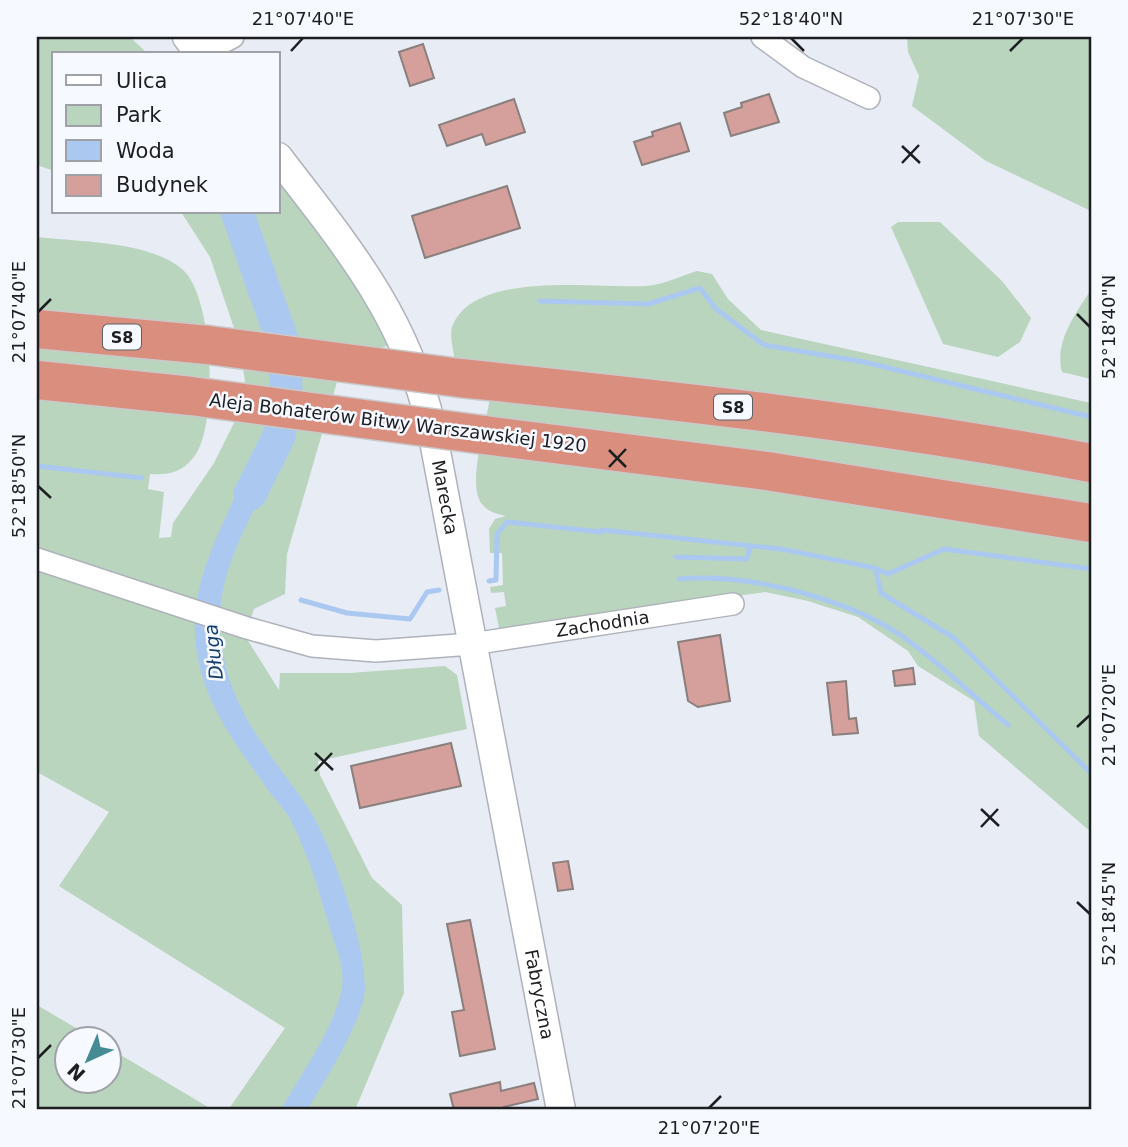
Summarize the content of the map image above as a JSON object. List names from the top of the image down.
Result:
{
  "streets": {
    "highway": ["S8", "Aleja Bohaterów Bitwy Warszawskiej 1920"],
    "street": ["Marecka", "Zachodnia", "Fabryczna"]
  },
  "crossings": [
    ["Marecka", "Zachodnia"],
    ["Marecka", "Fabryczna"]
  ],
  "water": ["Długa"],
  "legend": [
    "Ulica",
    "Park",
    "Woda",
    "Budynek"
  ],
  "north": "bottom left",
  "coordinates": [
    "21°07'40\"E",
    "52°18'40\"N",
    "21°07'30\"E",
    "52°18'50\"N",
    "21°07'20\"E",
    "52°18'45\"N"
  ]
}
